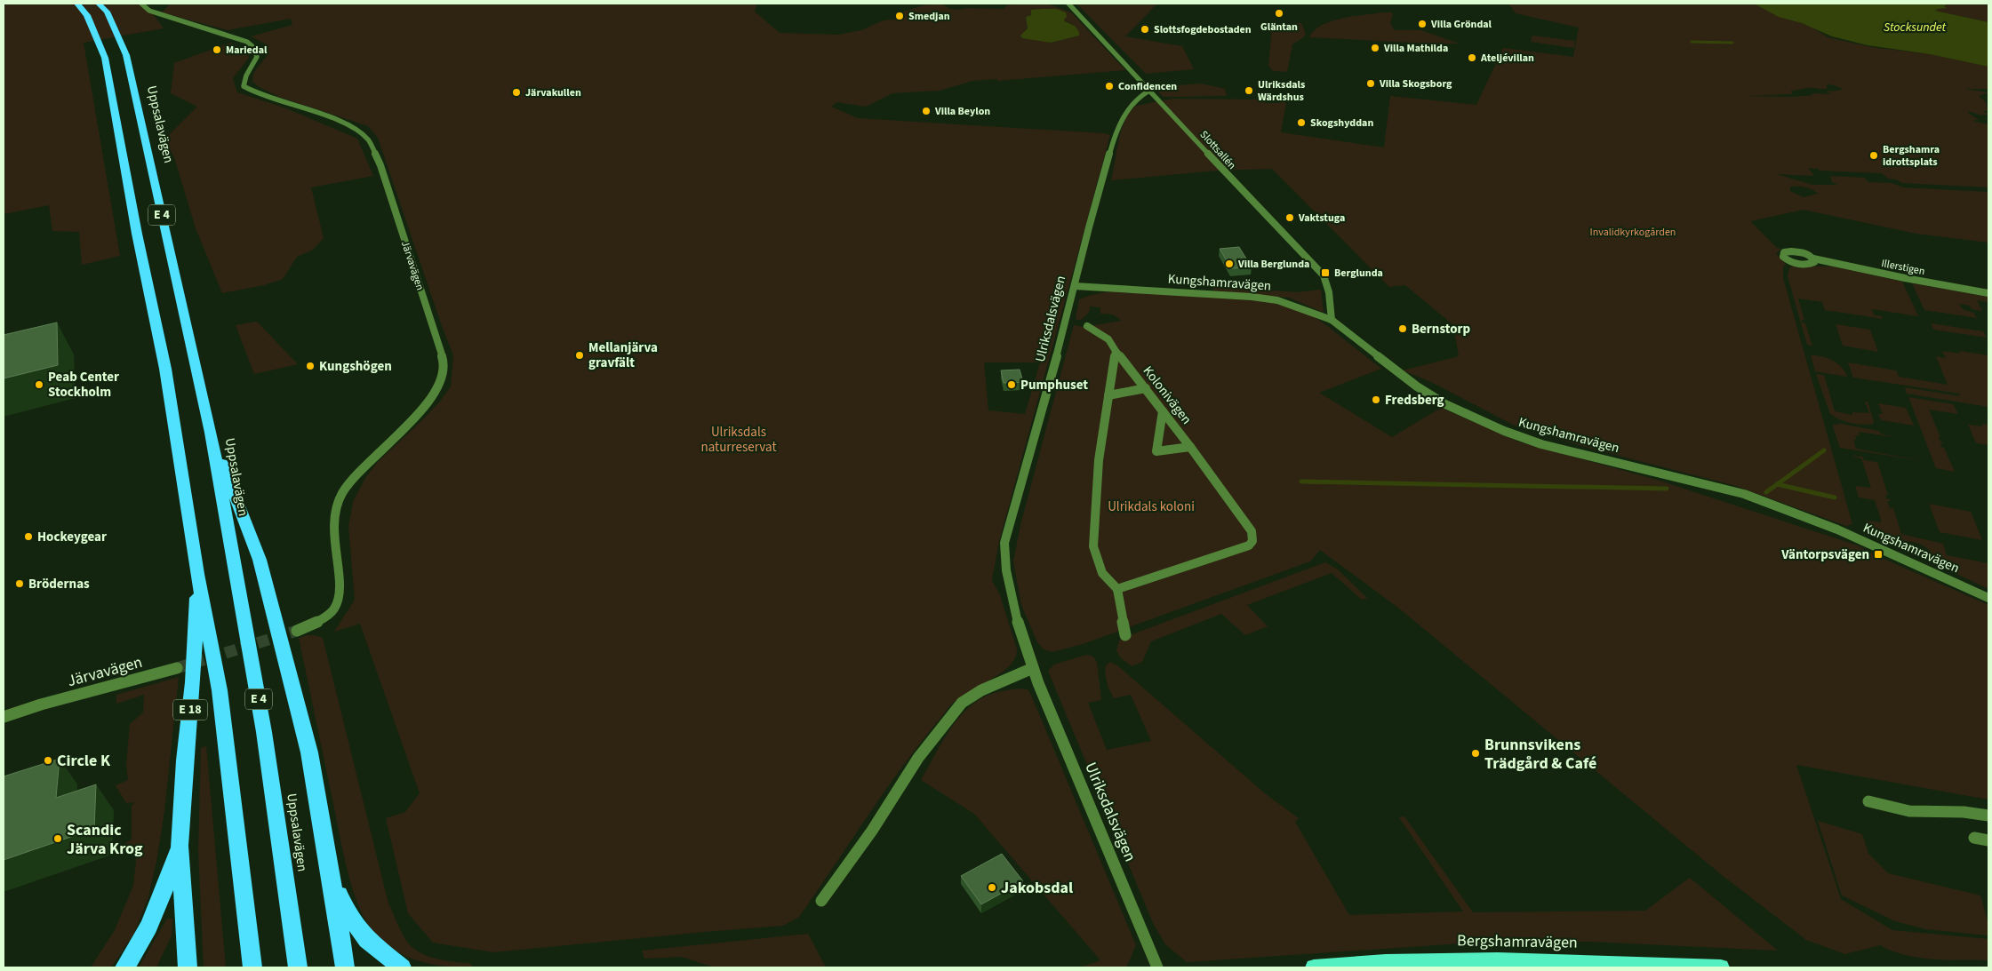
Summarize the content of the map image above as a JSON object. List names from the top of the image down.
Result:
{
  "streets": {
    "highway": [
      "Uppsalavägen",
      "E 4",
      "E 18",
      "Bergshamravägen"
    ],
    "street": [
      "Slottsallén",
      "Järvavägen",
      "Illerstigen",
      "Kungshamravägen",
      "Ulriksdalsvägen",
      "Kolonivägen"
    ]
  },
  "crossings": [
    ["Uppsalavägen", "E 4"],
    ["Slottsallén", "Kungshamravägen"],
    ["Slottsallén", "Ulriksdalsvägen"],
    ["E 4", "E 18"],
    ["Kungshamravägen", "Ulriksdalsvägen"]
  ],
  "water": ["Stocksundet"],
  "parks": ["Invalidkyrkogården", "Ulriksdals naturreservat", "Ulrikdals koloni"],
  "places": {
    "other": [
      "Gläntan",
      "Smedjan",
      "Villa Gröndal",
      "Slottsfogdebostaden",
      "Villa Mathilda",
      "Mariedal",
      "Ateljévillan",
      "Villa Skogsborg",
      "Confidencen",
      "Ulriksdals Wärdshus",
      "Järvakullen",
      "Villa Beylon",
      "Skogshyddan",
      "Bergshamra idrottsplats",
      "Vaktstuga",
      "Villa Berglunda",
      "Bernstorp",
      "Mellanjärva gravfält",
      "Kungshögen",
      "Peab Center Stockholm",
      "Pumphuset",
      "Fredsberg",
      "Hockeygear",
      "Brödernas",
      "Brunnsvikens Trädgård & Café",
      "Circle K",
      "Scandic Järva Krog",
      "Jakobsdal"
    ],
    "transit": ["Berglunda", "Väntorpsvägen"]
  }
}
